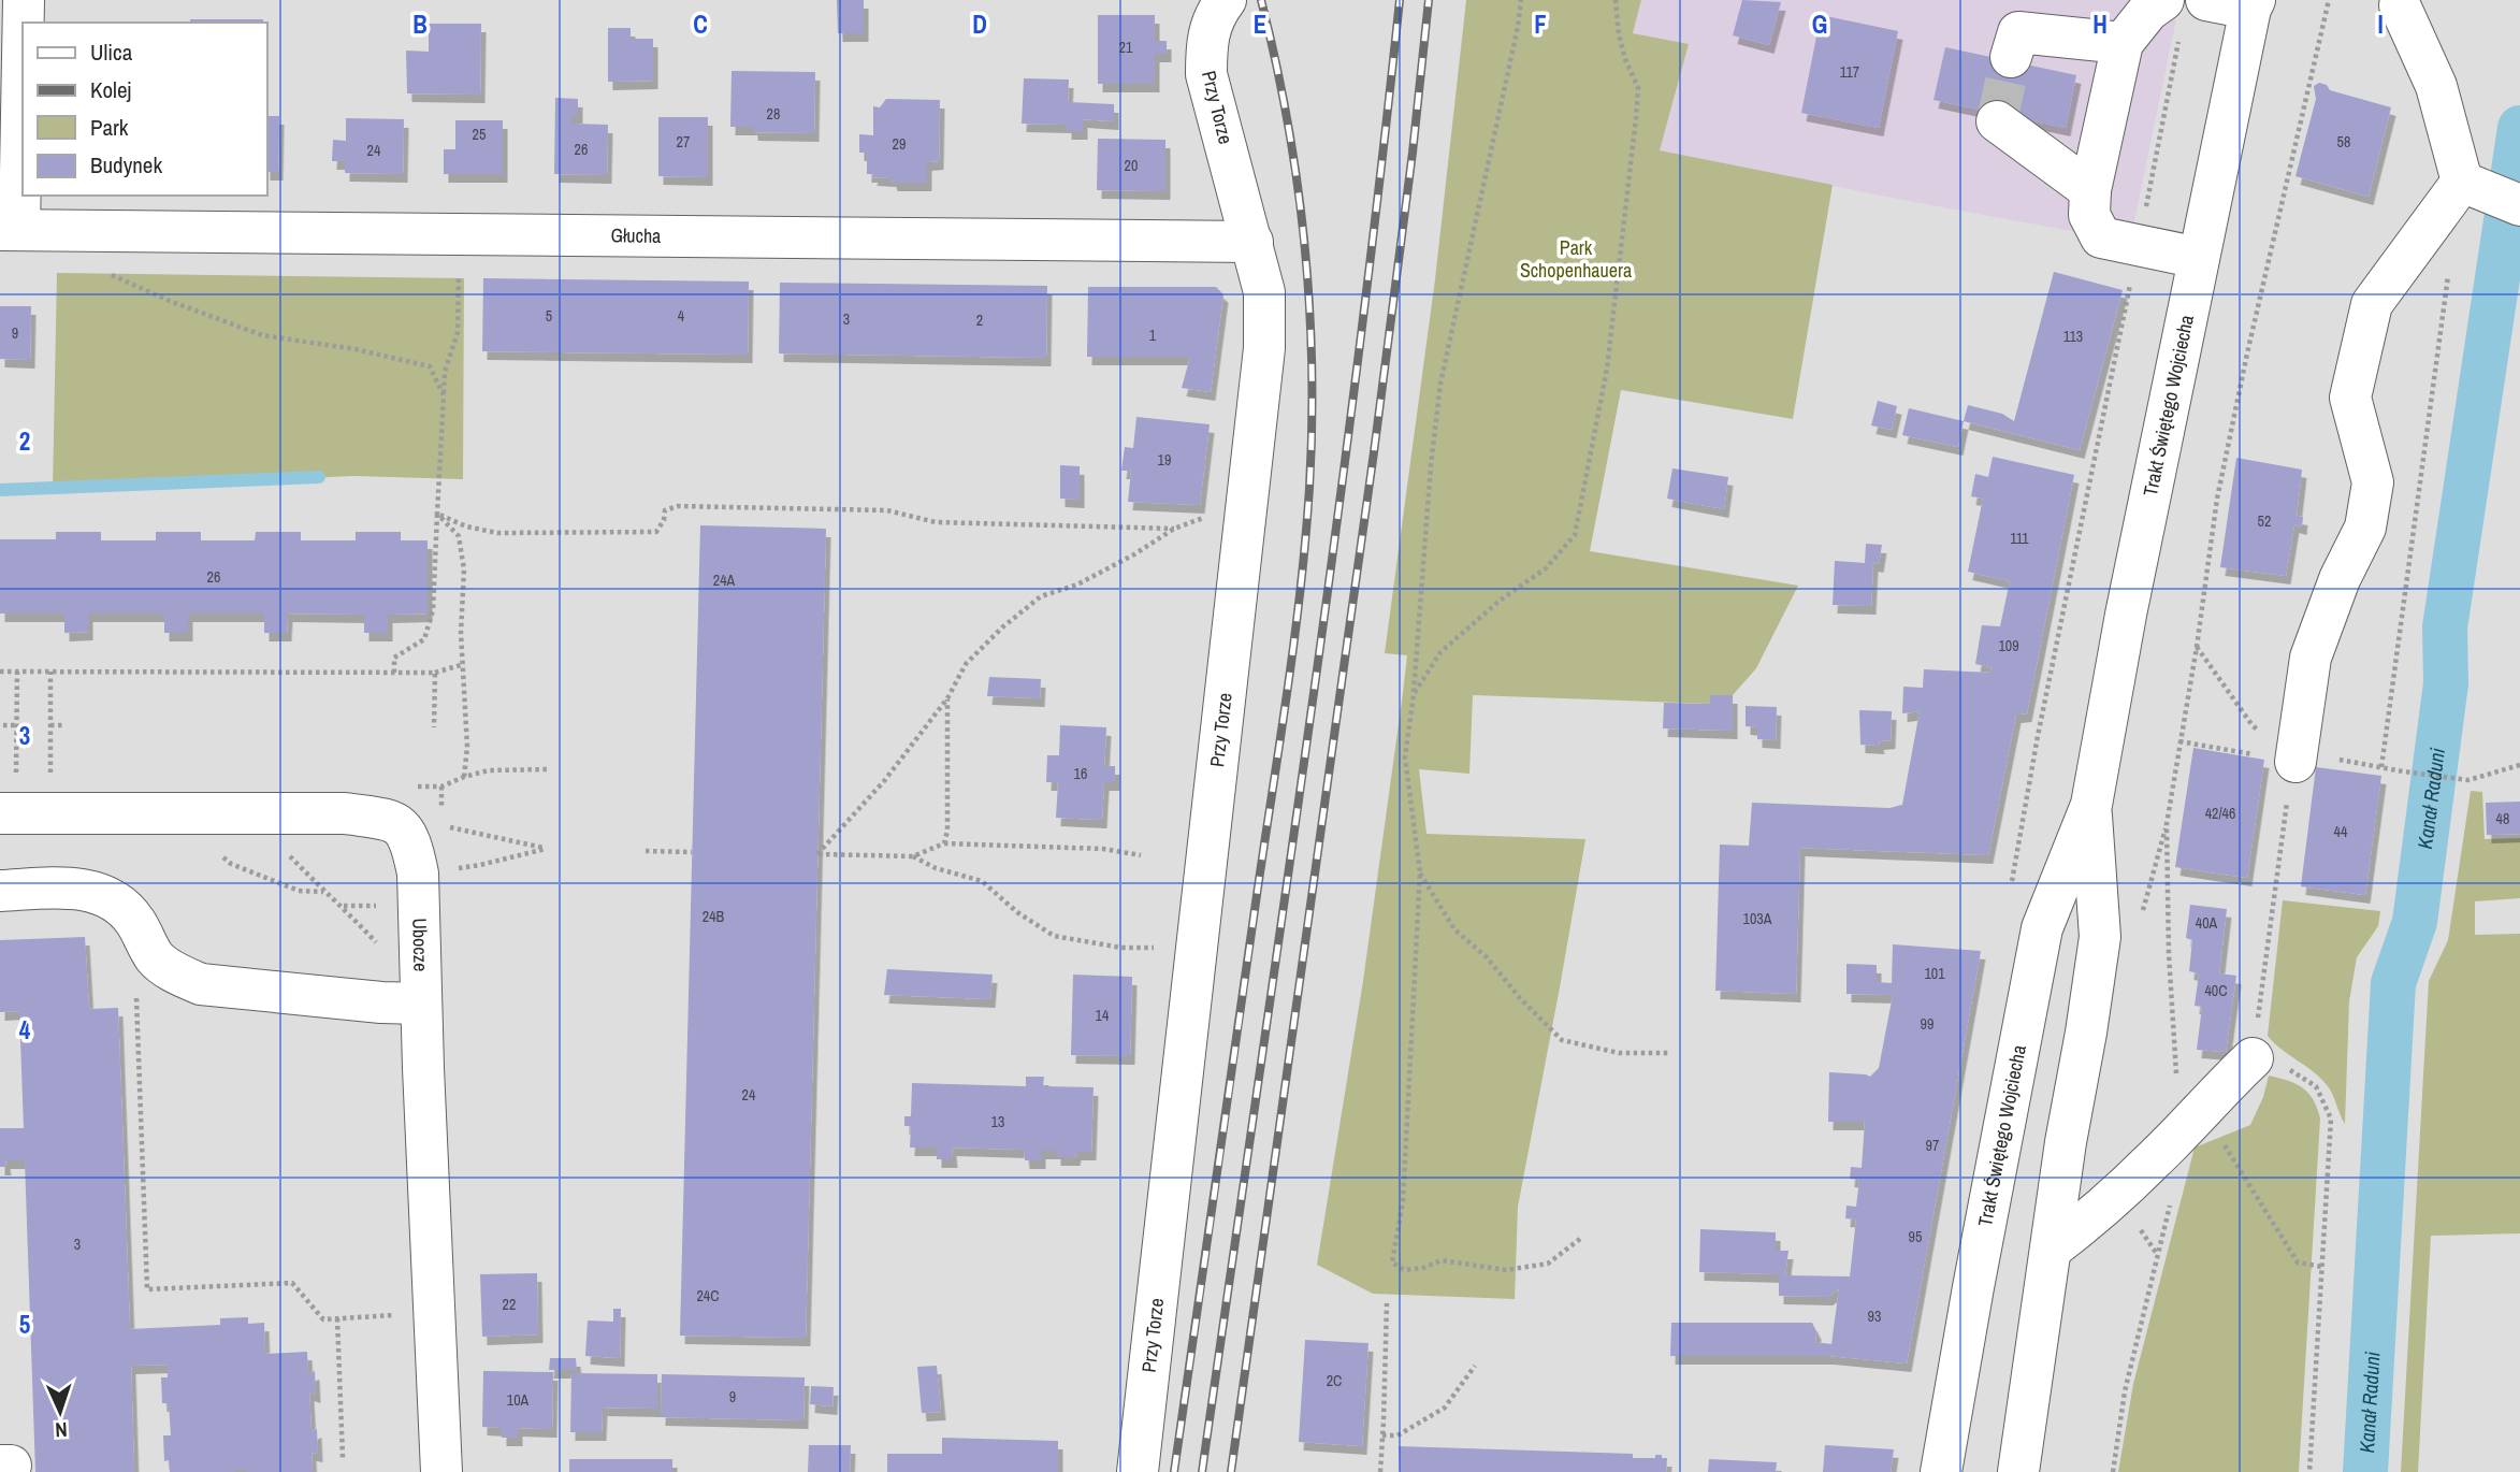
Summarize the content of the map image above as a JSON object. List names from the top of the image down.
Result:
{
  "streets": {
    "street": [
      "Przy Torze",
      "Głucha",
      "Trakt Świętego Wojciecha",
      "Ubocze"
    ]
  },
  "crossings": [
    ["Przy Torze", "Głucha"]
  ],
  "water": ["Kanał Raduni"],
  "parks": ["Park Schopenhauera"],
  "house_numbers": [
    "21",
    "117",
    "28",
    "25",
    "27",
    "58",
    "29",
    "26",
    "24",
    "20",
    "5",
    "4",
    "3",
    "2",
    "9",
    "1",
    "113",
    "19",
    "52",
    "111",
    "26",
    "24A",
    "109",
    "16",
    "42/46",
    "48",
    "44",
    "24B",
    "103A",
    "40A",
    "101",
    "40C",
    "14",
    "99",
    "24",
    "13",
    "97",
    "95",
    "3",
    "24C",
    "22",
    "93",
    "2C",
    "9",
    "10A"
  ],
  "legend": [
    "Ulica",
    "Kolej",
    "Park",
    "Budynek"
  ],
  "north": "bottom",
  "grid": {
    "columns": [
      "B",
      "C",
      "D",
      "E",
      "F",
      "G",
      "H",
      "I"
    ],
    "rows": [
      "2",
      "3",
      "4",
      "5"
    ]
  }
}
